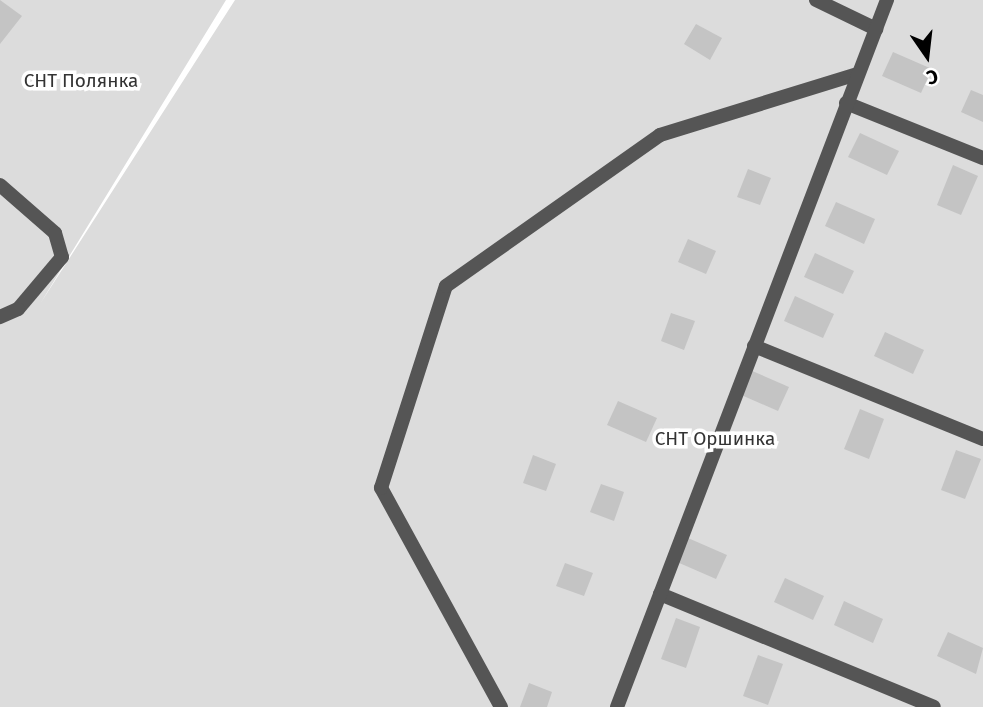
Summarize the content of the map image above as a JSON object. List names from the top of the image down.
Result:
{
  "parks": ["СНТ Полянка", "СНТ Оршинка"],
  "north": "bottom"
}
